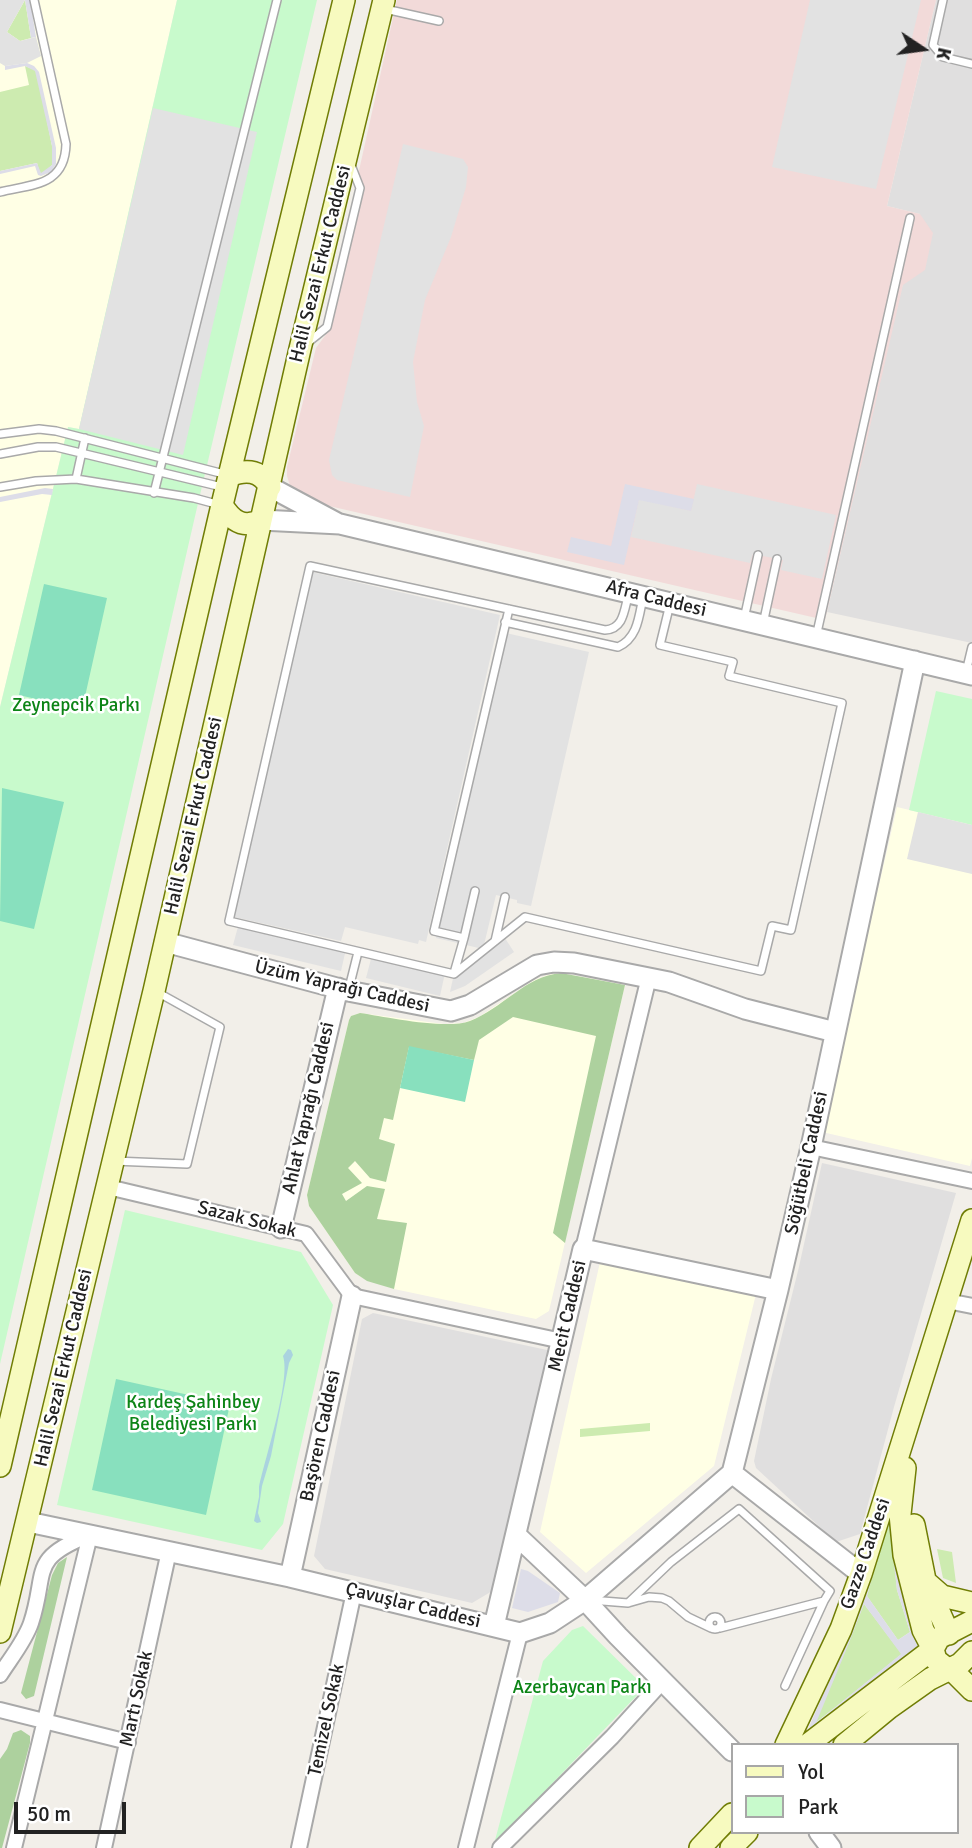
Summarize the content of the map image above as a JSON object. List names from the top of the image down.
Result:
{
  "streets": {
    "main road": ["Halil Sezai Erkut Caddesi", "Gazze Caddesi"],
    "street": [
      "Afra Caddesi",
      "Üzüm Yaprağı Caddesi",
      "Ahlat Yaprağı Caddesi",
      "Söğütbeli Caddesi",
      "Sazak Sokak",
      "Mecit Caddesi",
      "Başören Caddesi",
      "Çavuşlar Caddesi",
      "Martı Sokak",
      "Temizel Sokak"
    ]
  },
  "crossings": [
    ["Halil Sezai Erkut Caddesi", "Afra Caddesi"],
    ["Halil Sezai Erkut Caddesi", "Üzüm Yaprağı Caddesi"],
    ["Halil Sezai Erkut Caddesi", "Sazak Sokak"],
    ["Halil Sezai Erkut Caddesi", "Çavuşlar Caddesi"],
    ["Afra Caddesi", "Söğütbeli Caddesi"],
    ["Üzüm Yaprağı Caddesi", "Ahlat Yaprağı Caddesi"],
    ["Üzüm Yaprağı Caddesi", "Söğütbeli Caddesi"],
    ["Ahlat Yaprağı Caddesi", "Sazak Sokak"],
    ["Söğütbeli Caddesi", "Mecit Caddesi"],
    ["Sazak Sokak", "Başören Caddesi"],
    ["Mecit Caddesi", "Çavuşlar Caddesi"],
    ["Başören Caddesi", "Çavuşlar Caddesi"],
    ["Çavuşlar Caddesi", "Martı Sokak"],
    ["Çavuşlar Caddesi", "Temizel Sokak"]
  ],
  "parks": ["Zeynepcik Parkı", "Kardeş Şahinbey Belediyesi Parkı", "Azerbaycan Parkı"],
  "legend": ["Yol", "Park"],
  "scale_bar": "50 m",
  "north": "right"
}
